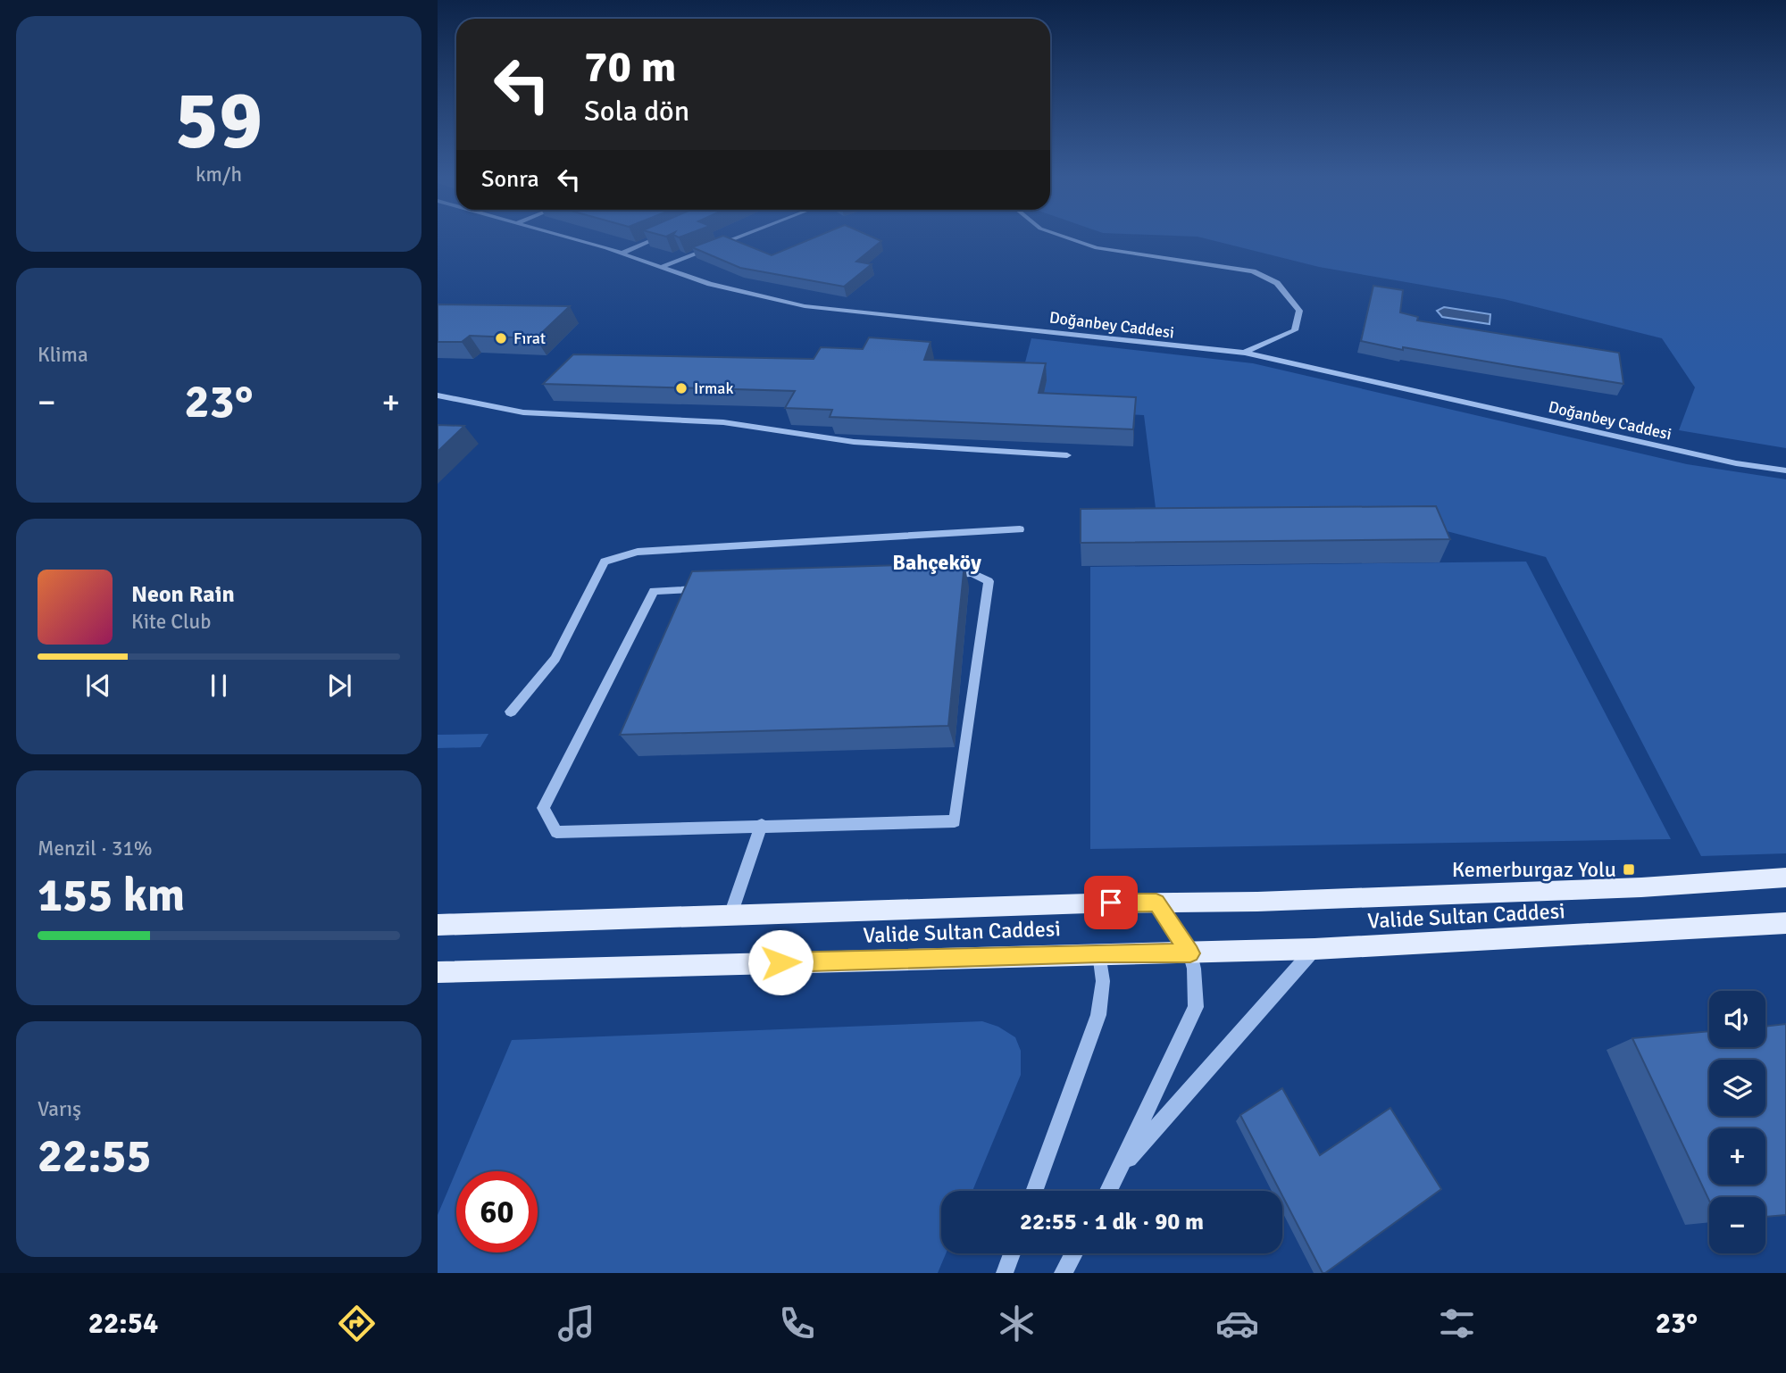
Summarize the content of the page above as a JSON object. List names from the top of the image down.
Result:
{
  "streets": {
    "main road": ["Valide Sultan Caddesi"],
    "street": ["Doğanbey Caddesi"]
  },
  "districts": ["Bahçeköy"],
  "places": {
    "other": ["Fırat", "Irmak"],
    "transit": ["Kemerburgaz Yolu"]
  },
  "page": {
    "tile": [
      ["59", "km/h"],
      "Klima",
      ["Menzil · 31%", "155 km"],
      ["Varış", "22:55"]
    ],
    "turn": ["70 m", "Sola dön"],
    "then": "Sonra",
    "heat": ["−", "23°", "+"],
    "song": ["Neon Rain", "Kite Club"],
    "map_buttons": ["+", "−"],
    "limit": "60",
    "trip": "22:55 · 1 dk · 90 m",
    "tabs": ["22:54", "23°"]
  }
}
